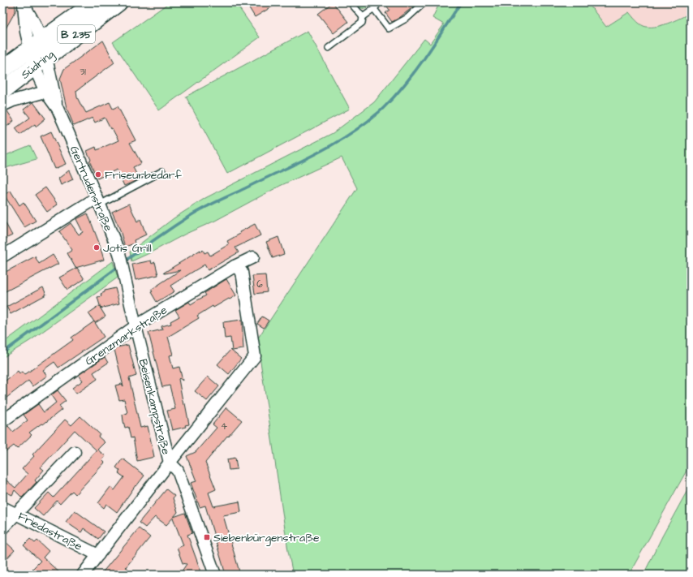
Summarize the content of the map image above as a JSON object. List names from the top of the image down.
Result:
{
  "streets": {
    "main road": ["B 235", "Südring"],
    "street": [
      "Gertrudenstraße",
      "Grenzmarkstraße",
      "Beisenkampstraße",
      "Friedastraße"
    ]
  },
  "crossings": [
    ["Südring", "Gertrudenstraße"],
    ["Gertrudenstraße", "Grenzmarkstraße"],
    ["Gertrudenstraße", "Beisenkampstraße"],
    ["Grenzmarkstraße", "Beisenkampstraße"],
    ["Beisenkampstraße", "Friedastraße"]
  ],
  "places": {
    "other": ["Friseurbedarf", "Jotis Grill"],
    "transit": ["Siebenbürgenstraße"]
  },
  "house_numbers": ["31", "6", "4"]
}
